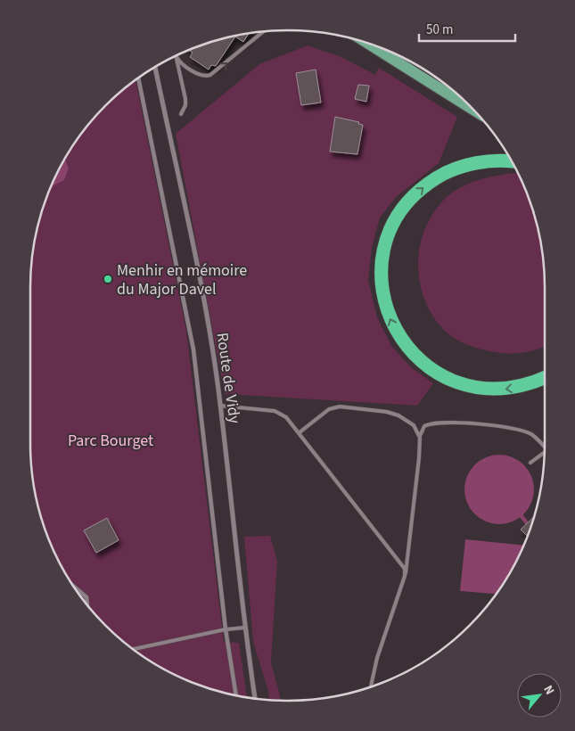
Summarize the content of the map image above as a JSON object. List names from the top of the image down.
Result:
{
  "streets": {
    "street": ["Route de Vidy"]
  },
  "parks": ["Parc Bourget"],
  "places": ["Menhir en mémoire du Major Davel"],
  "scale_bar": "50 m",
  "north": "top right"
}
